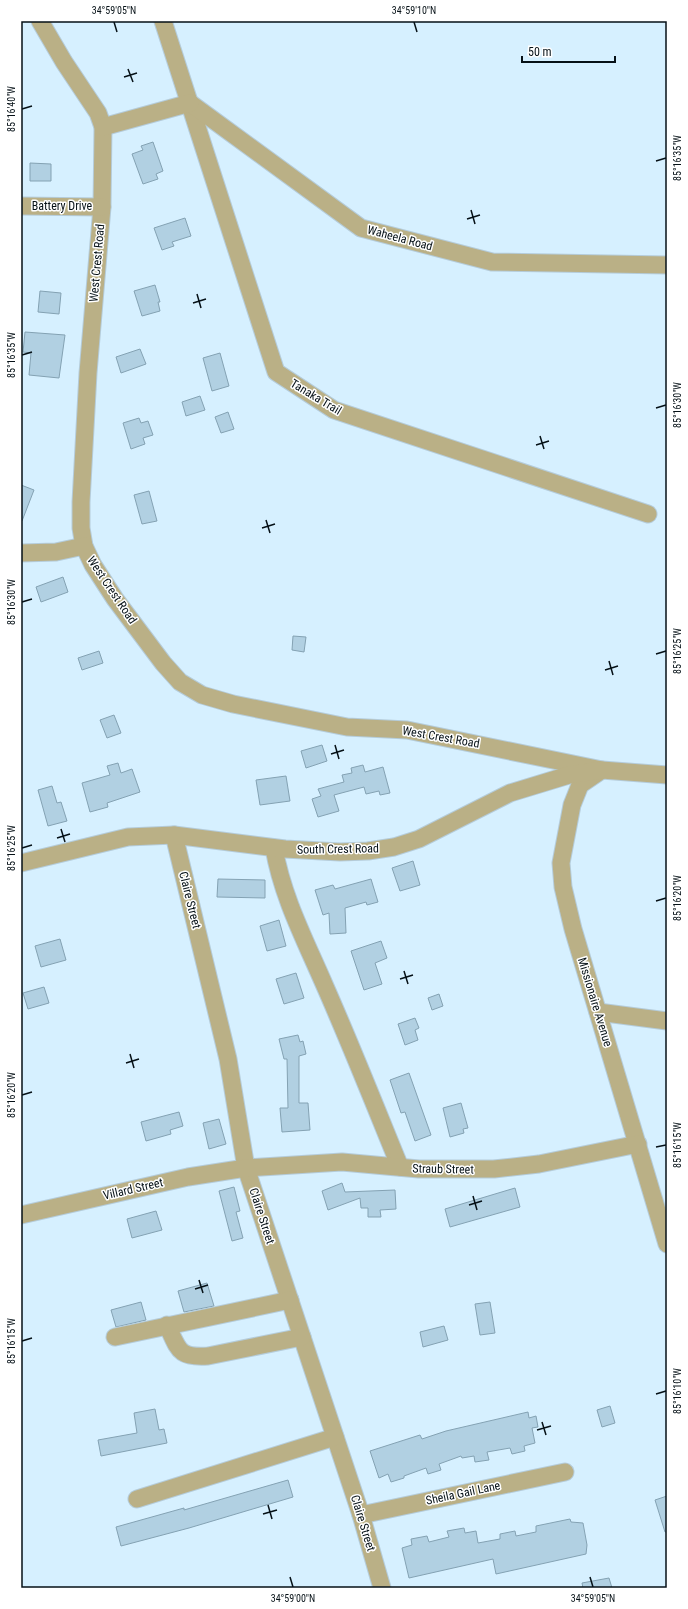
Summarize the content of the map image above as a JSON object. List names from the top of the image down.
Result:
{
  "streets": {
    "street": [
      "Battery Drive",
      "Waheela Road",
      "West Crest Road",
      "Tanaka Trail",
      "South Crest Road",
      "Claire Street",
      "Missionaire Avenue",
      "Straub Street",
      "Villard Street",
      "Sheila Gail Lane"
    ]
  },
  "crossings": [
    ["Battery Drive", "West Crest Road"],
    ["Waheela Road", "Tanaka Trail"],
    ["West Crest Road", "South Crest Road"],
    ["West Crest Road", "Missionaire Avenue"],
    ["South Crest Road", "Claire Street"],
    ["South Crest Road", "Missionaire Avenue"],
    ["Claire Street", "Straub Street"],
    ["Claire Street", "Villard Street"],
    ["Claire Street", "Sheila Gail Lane"],
    ["Missionaire Avenue", "Straub Street"],
    ["Straub Street", "Villard Street"]
  ],
  "scale_bar": "50 m",
  "coordinates": [
    "34°59'05\"N",
    "34°59'10\"N",
    "85°16'40\"W",
    "85°16'35\"W",
    "85°16'30\"W",
    "85°16'25\"W",
    "85°16'20\"W",
    "85°16'15\"W",
    "85°16'10\"W",
    "34°59'00\"N"
  ]
}
